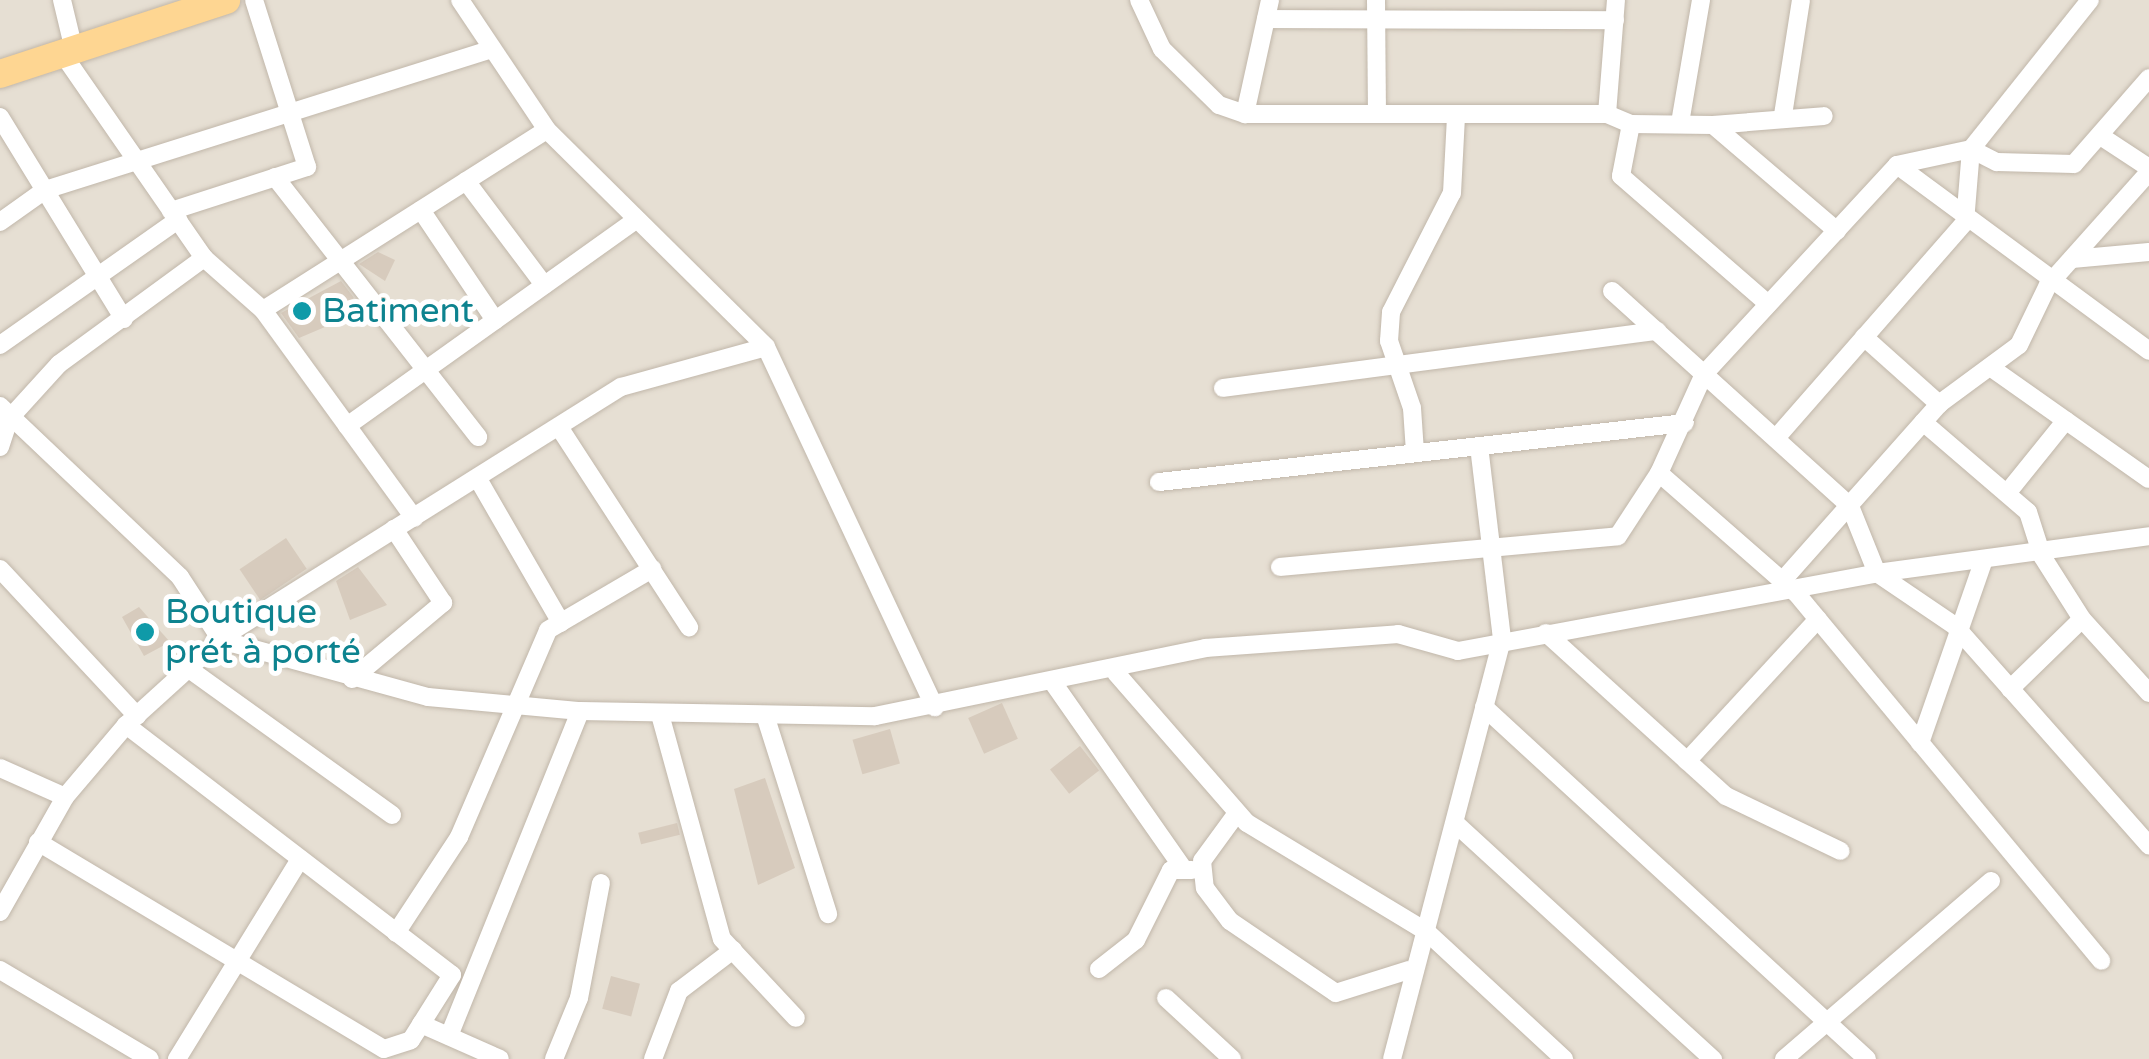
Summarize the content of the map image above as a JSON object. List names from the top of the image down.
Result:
{
  "places": ["Batiment", "Boutique prét à porté"]
}
